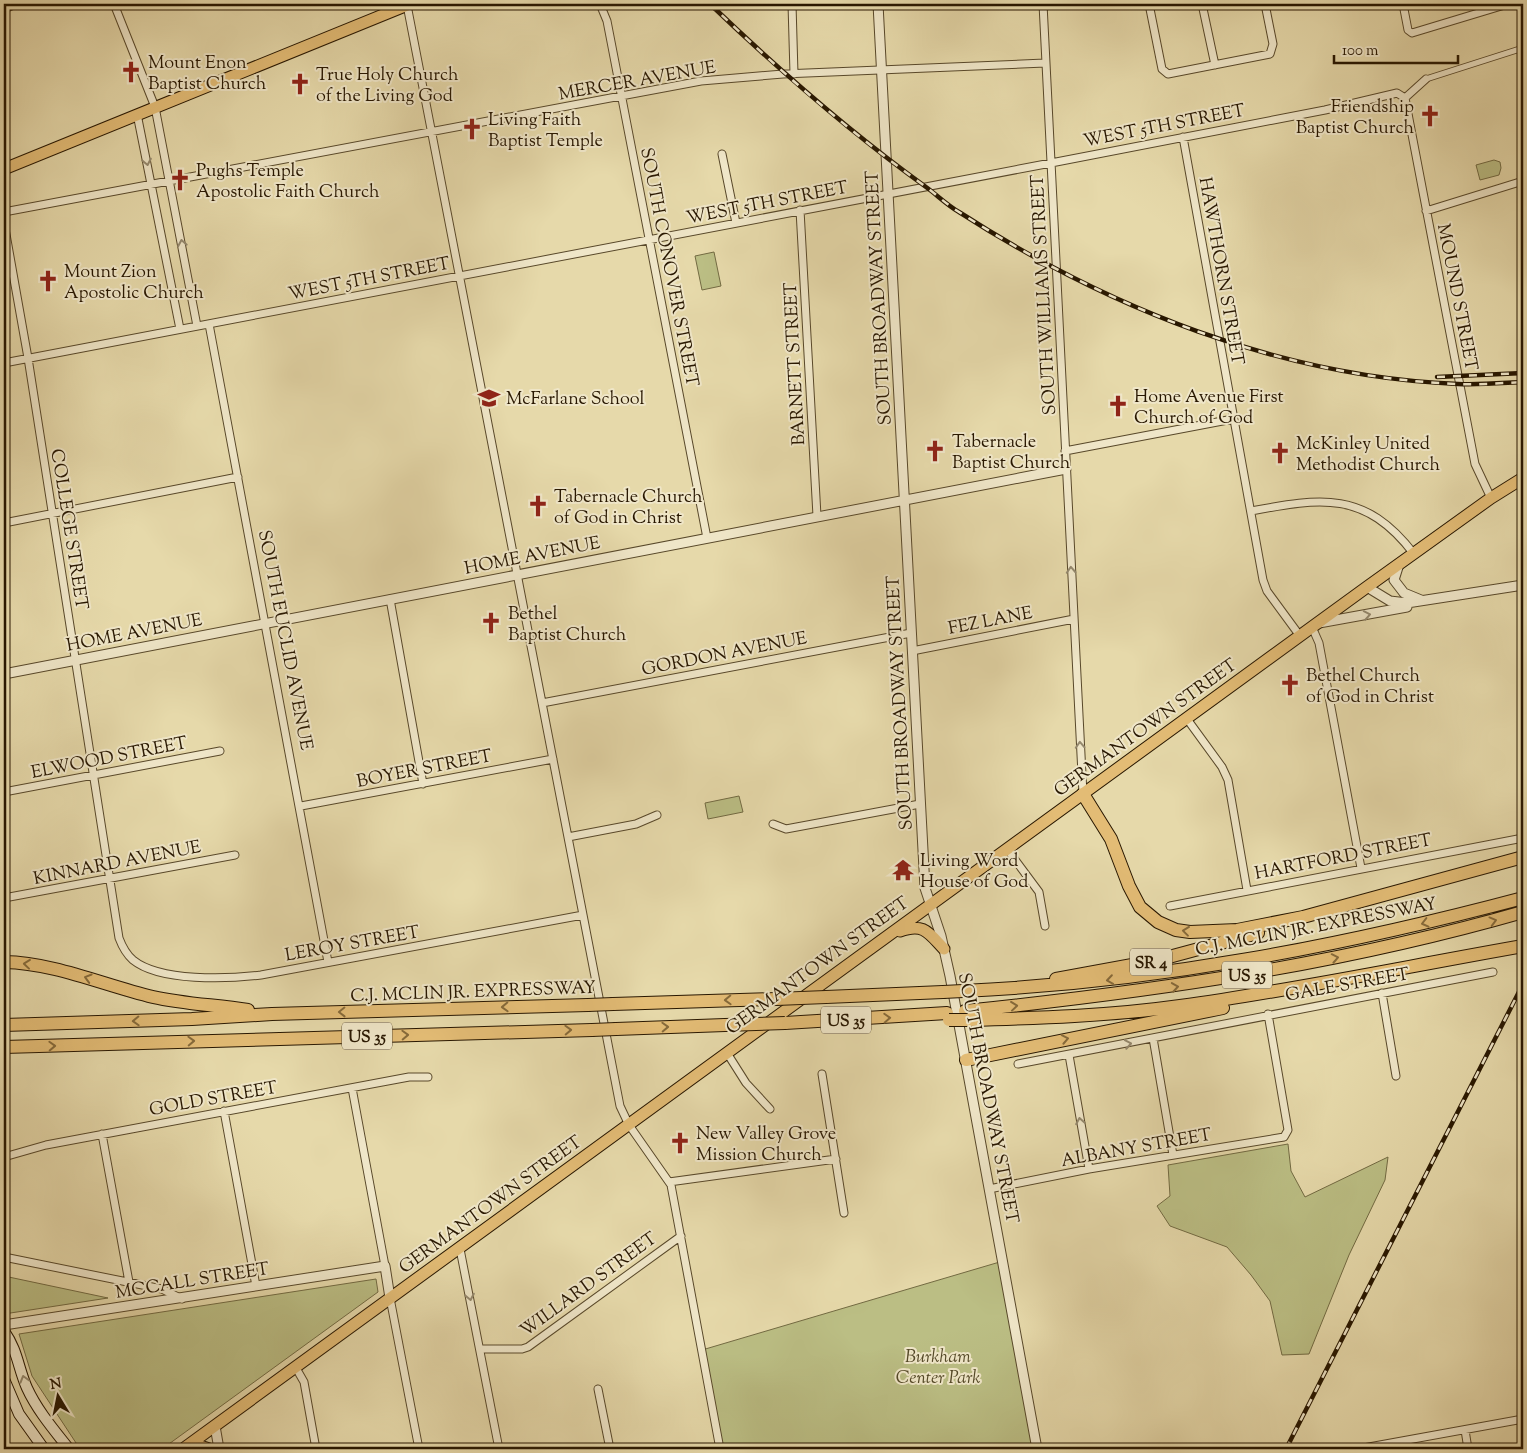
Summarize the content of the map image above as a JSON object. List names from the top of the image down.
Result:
{
  "streets": {
    "highway": ["C.J. MCLIN JR. EXPRESSWAY", "SR 4", "US 35"],
    "main road": ["GERMANTOWN STREET"],
    "street": [
      "MERCER AVENUE",
      "WEST 5TH STREET",
      "SOUTH CONOVER STREET",
      "HAWTHORN STREET",
      "SOUTH WILLIAMS STREET",
      "MOUND STREET",
      "SOUTH BROADWAY STREET",
      "BARNETT STREET",
      "COLLEGE STREET",
      "HOME AVENUE",
      "FEZ LANE",
      "SOUTH EUCLID AVENUE",
      "GORDON AVENUE",
      "ELWOOD STREET",
      "BOYER STREET",
      "HARTFORD STREET",
      "KINNARD AVENUE",
      "LEROY STREET",
      "GALE STREET",
      "GOLD STREET",
      "ALBANY STREET",
      "MCCALL STREET",
      "WILLARD STREET"
    ]
  },
  "crossings": [
    ["MERCER AVENUE", "SOUTH CONOVER STREET"],
    ["MERCER AVENUE", "SOUTH WILLIAMS STREET"],
    ["MERCER AVENUE", "SOUTH BROADWAY STREET"],
    ["WEST 5TH STREET", "SOUTH CONOVER STREET"],
    ["WEST 5TH STREET", "HAWTHORN STREET"],
    ["WEST 5TH STREET", "SOUTH WILLIAMS STREET"],
    ["WEST 5TH STREET", "MOUND STREET"],
    ["WEST 5TH STREET", "SOUTH BROADWAY STREET"],
    ["WEST 5TH STREET", "BARNETT STREET"],
    ["WEST 5TH STREET", "COLLEGE STREET"],
    ["WEST 5TH STREET", "SOUTH EUCLID AVENUE"],
    ["SOUTH CONOVER STREET", "HOME AVENUE"],
    ["HAWTHORN STREET", "GERMANTOWN STREET"],
    ["SOUTH WILLIAMS STREET", "HOME AVENUE"],
    ["SOUTH WILLIAMS STREET", "FEZ LANE"],
    ["SOUTH WILLIAMS STREET", "GERMANTOWN STREET"],
    ["MOUND STREET", "GERMANTOWN STREET"],
    ["SOUTH BROADWAY STREET", "HOME AVENUE"],
    ["SOUTH BROADWAY STREET", "FEZ LANE"],
    ["SOUTH BROADWAY STREET", "GORDON AVENUE"],
    ["SOUTH BROADWAY STREET", "GERMANTOWN STREET"],
    ["SOUTH BROADWAY STREET", "ALBANY STREET"],
    ["BARNETT STREET", "HOME AVENUE"],
    ["COLLEGE STREET", "HOME AVENUE"],
    ["COLLEGE STREET", "ELWOOD STREET"],
    ["COLLEGE STREET", "KINNARD AVENUE"],
    ["COLLEGE STREET", "LEROY STREET"],
    ["HOME AVENUE", "SOUTH EUCLID AVENUE"],
    ["SOUTH EUCLID AVENUE", "BOYER STREET"],
    ["SOUTH EUCLID AVENUE", "LEROY STREET"],
    ["C.J. MCLIN JR. EXPRESSWAY", "SR 4"],
    ["C.J. MCLIN JR. EXPRESSWAY", "US 35"],
    ["GALE STREET", "ALBANY STREET"]
  ],
  "one_way": ["SOUTH WILLIAMS STREET"],
  "parks": ["Burkham Center Park"],
  "places": {
    "church": [
      "Mount Enon Baptist Church",
      "True Holy Church of the Living God",
      "Friendship Baptist Church",
      "Living Faith Baptist Temple",
      "Pughs Temple Apostolic Faith Church",
      "Mount Zion Apostolic Church",
      "Home Avenue First Church of God",
      "Tabernacle Baptist Church",
      "McKinley United Methodist Church",
      "Tabernacle Church of God in Christ",
      "Bethel Baptist Church",
      "Bethel Church of God in Christ",
      "New Valley Grove Mission Church"
    ],
    "school or university": ["McFarlane School"],
    "temple": ["Living Word House of God"]
  },
  "scale_bar": "100 m",
  "north": "top"
}
